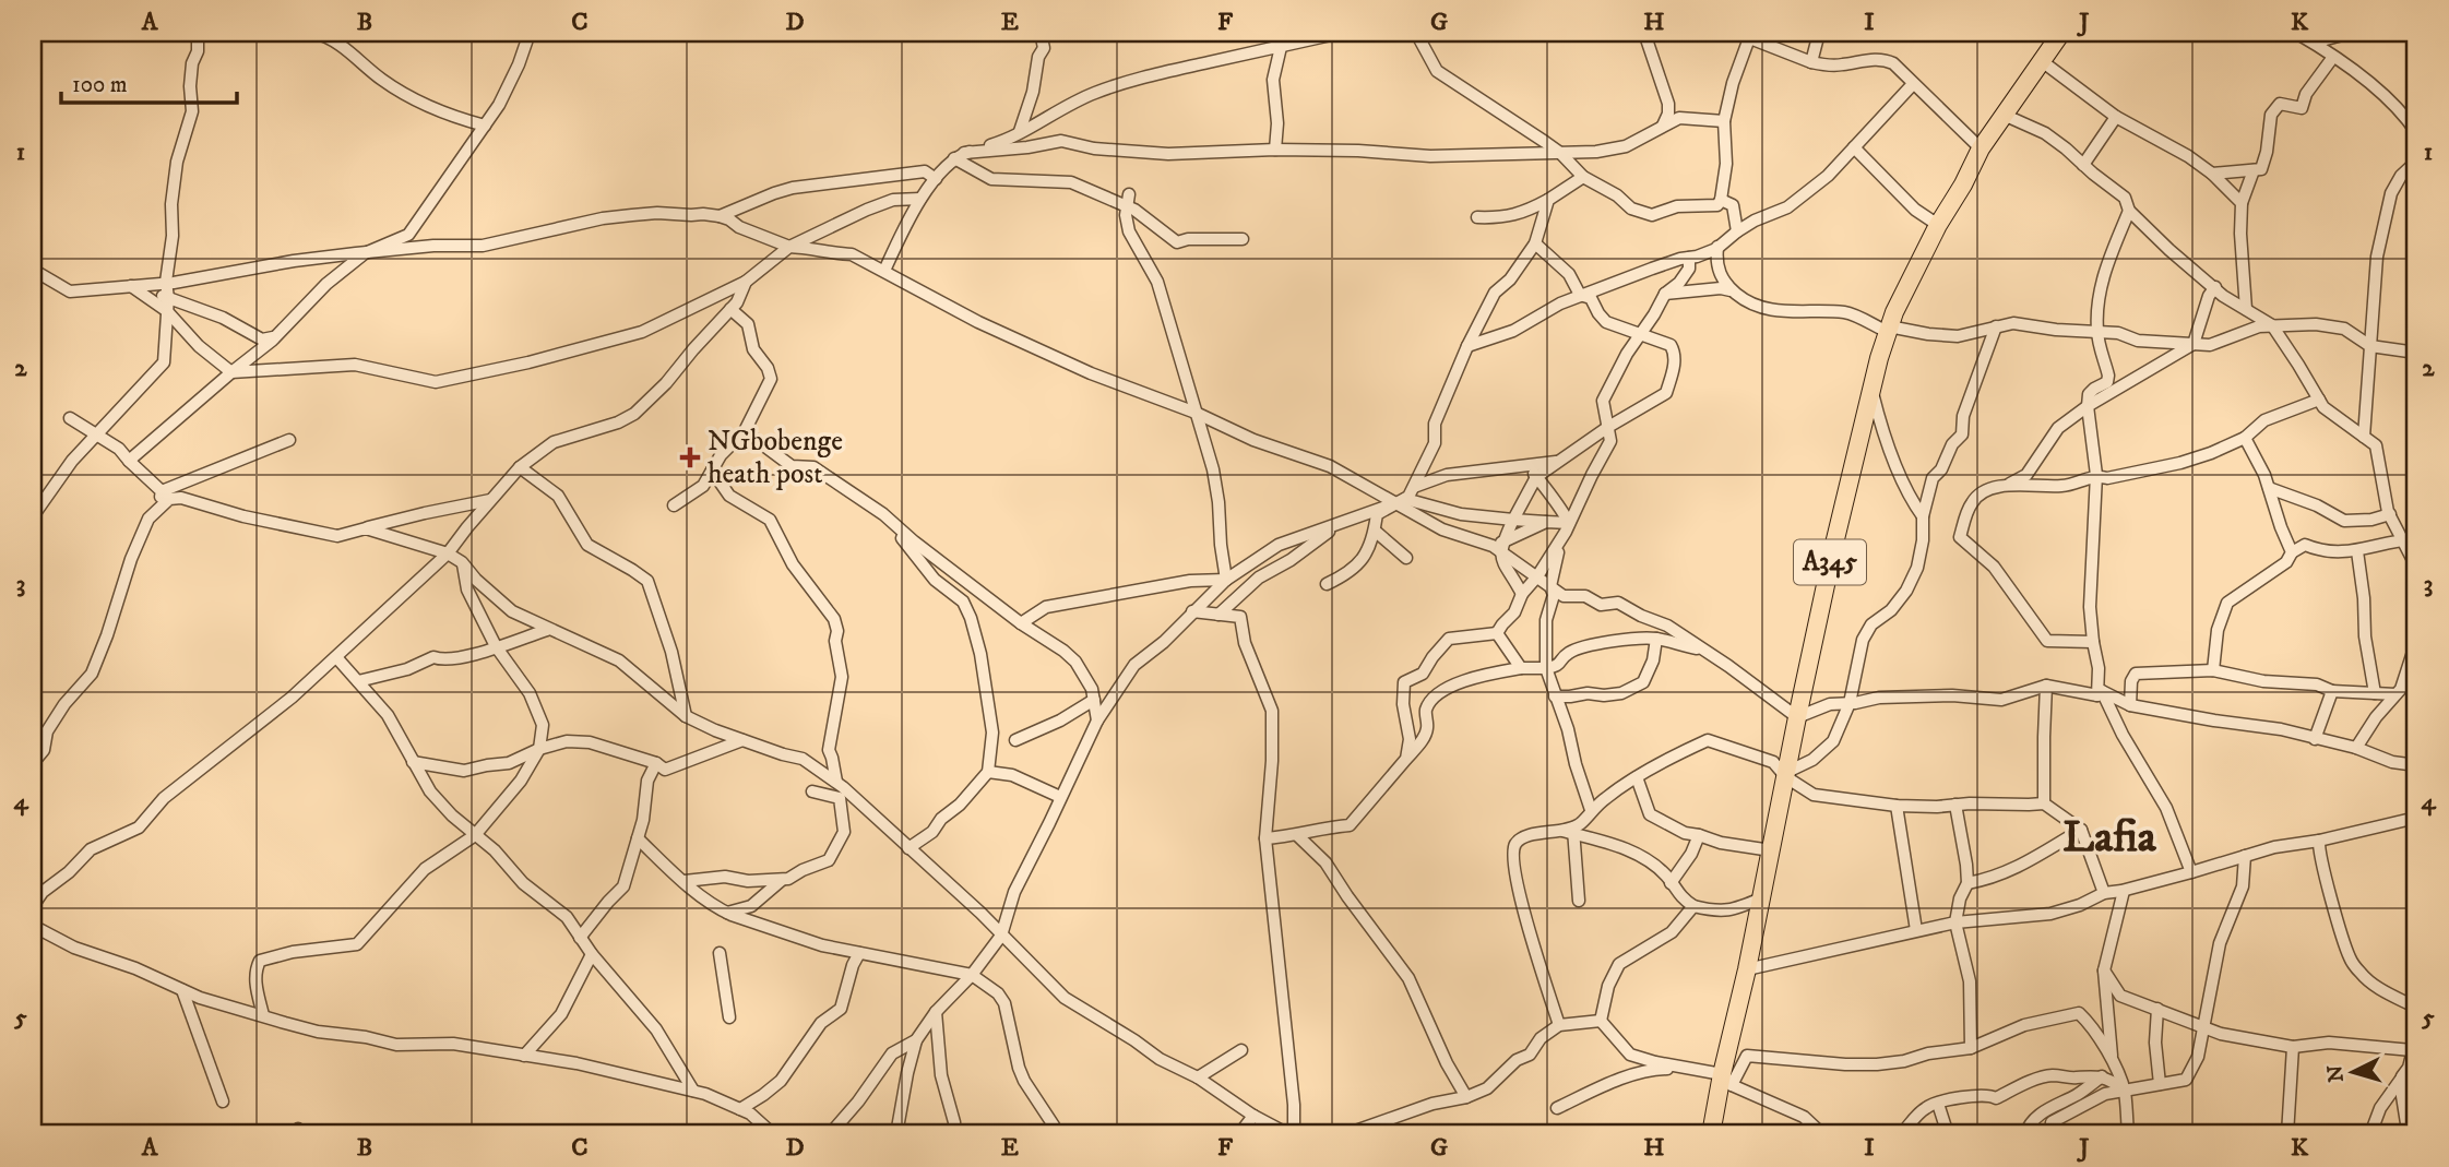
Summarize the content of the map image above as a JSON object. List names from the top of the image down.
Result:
{
  "streets": {
    "highway": ["A345"]
  },
  "districts": ["Lafia"],
  "places": {
    "health": ["NGbobenge heath post"]
  },
  "scale_bar": "100 m",
  "north": "left",
  "grid": {
    "columns": [
      "A",
      "B",
      "C",
      "D",
      "E",
      "F",
      "G",
      "H",
      "I",
      "J",
      "K"
    ],
    "rows": [
      "1",
      "2",
      "3",
      "4",
      "5"
    ]
  }
}
